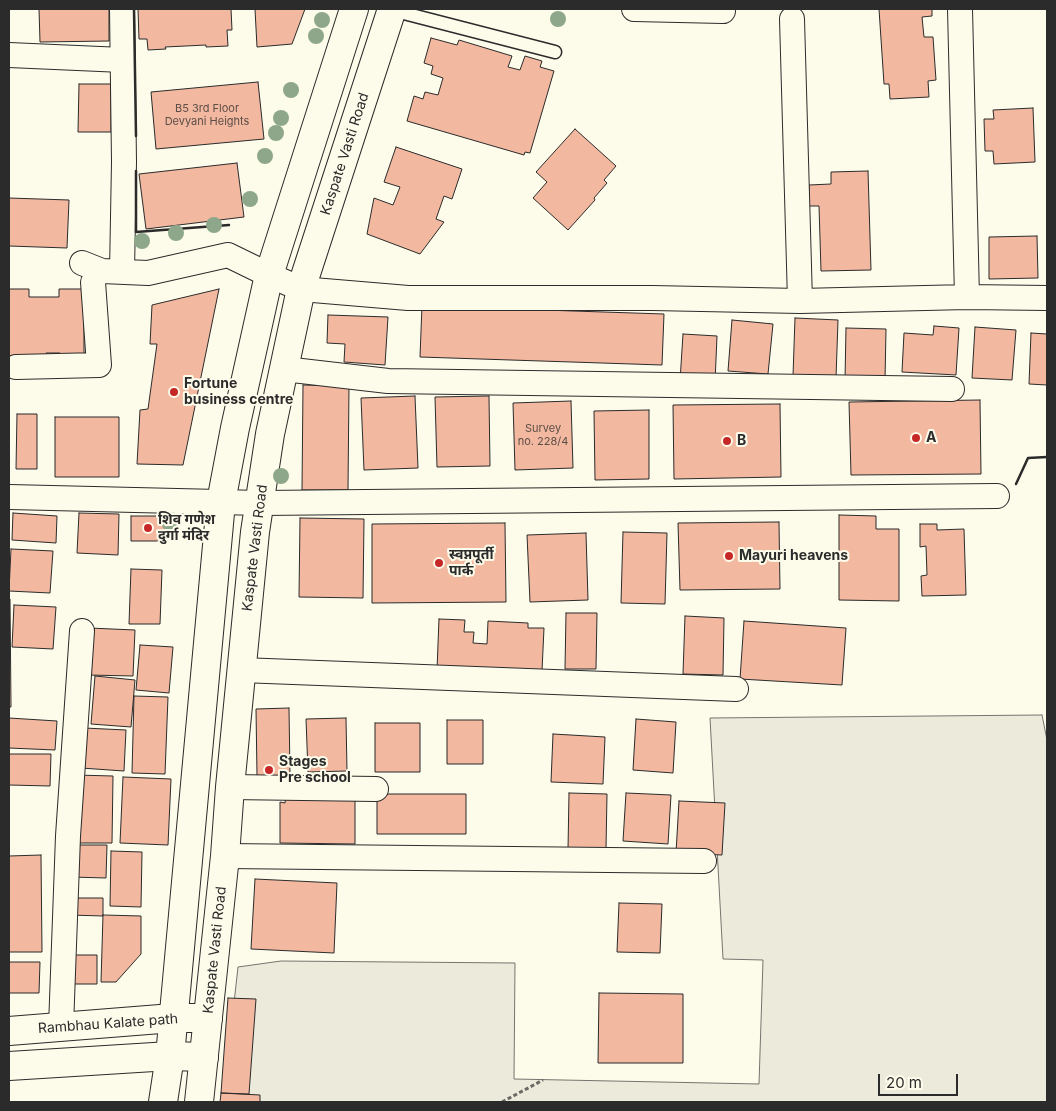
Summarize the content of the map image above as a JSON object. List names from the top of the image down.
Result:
{
  "streets": {
    "main road": ["Kaspate Vasti Road", "Rambhau Kalate path"]
  },
  "crossings": [
    ["Kaspate Vasti Road", "Rambhau Kalate path"]
  ],
  "places": [
    "Fortune business centre",
    "A",
    "B",
    "शिव गणेश दुर्गा मंदिर",
    "Mayuri heavens",
    "स्वप्नपूर्ती पार्क",
    "Stages Pre school"
  ],
  "house_numbers": ["B5 3rd Floor Devyani Heights", "Survey no. 228/4"],
  "scale_bar": "20 m"
}
